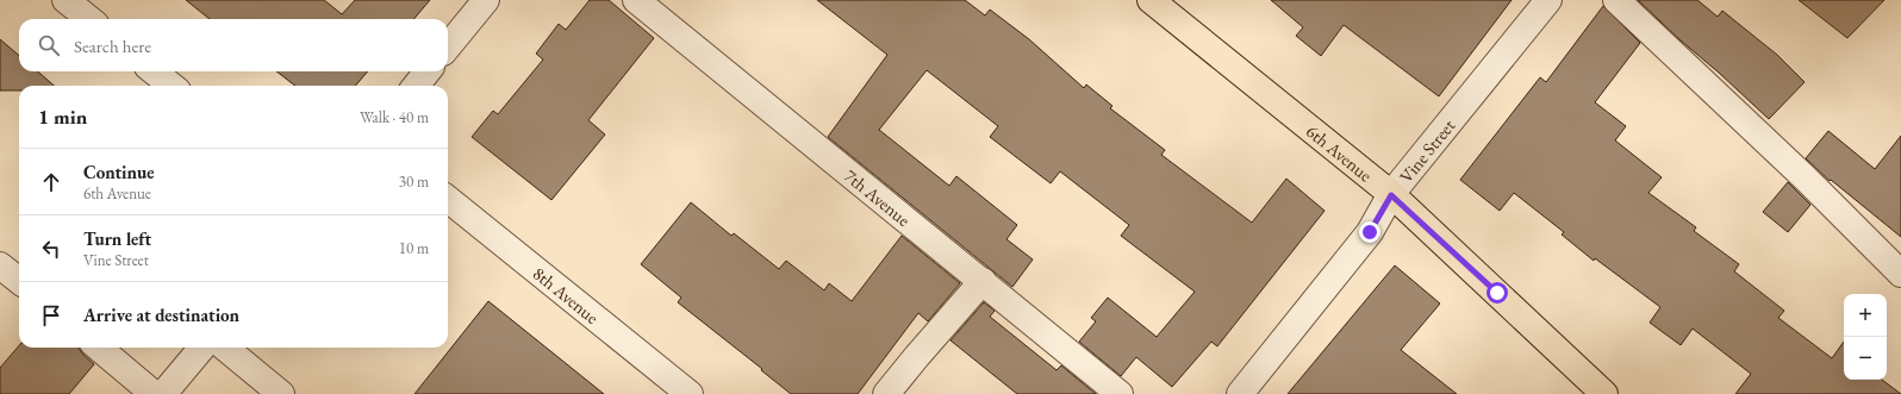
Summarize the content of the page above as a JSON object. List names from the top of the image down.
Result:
{
  "streets": {
    "main road": ["6th Avenue"],
    "street": ["Vine Street", "7th Avenue", "8th Avenue"]
  },
  "crossings": [
    ["Vine Street", "6th Avenue"]
  ],
  "page": {
    "search": "Search here",
    "heading": ["1 min", "Walk · 40 m"],
    "list": [
      ["Continue", "6th Avenue", "30 m"],
      ["Turn left", "Vine Street", "10 m"],
      "Arrive at destination"
    ],
    "map_buttons": ["+", "−"]
  }
}
